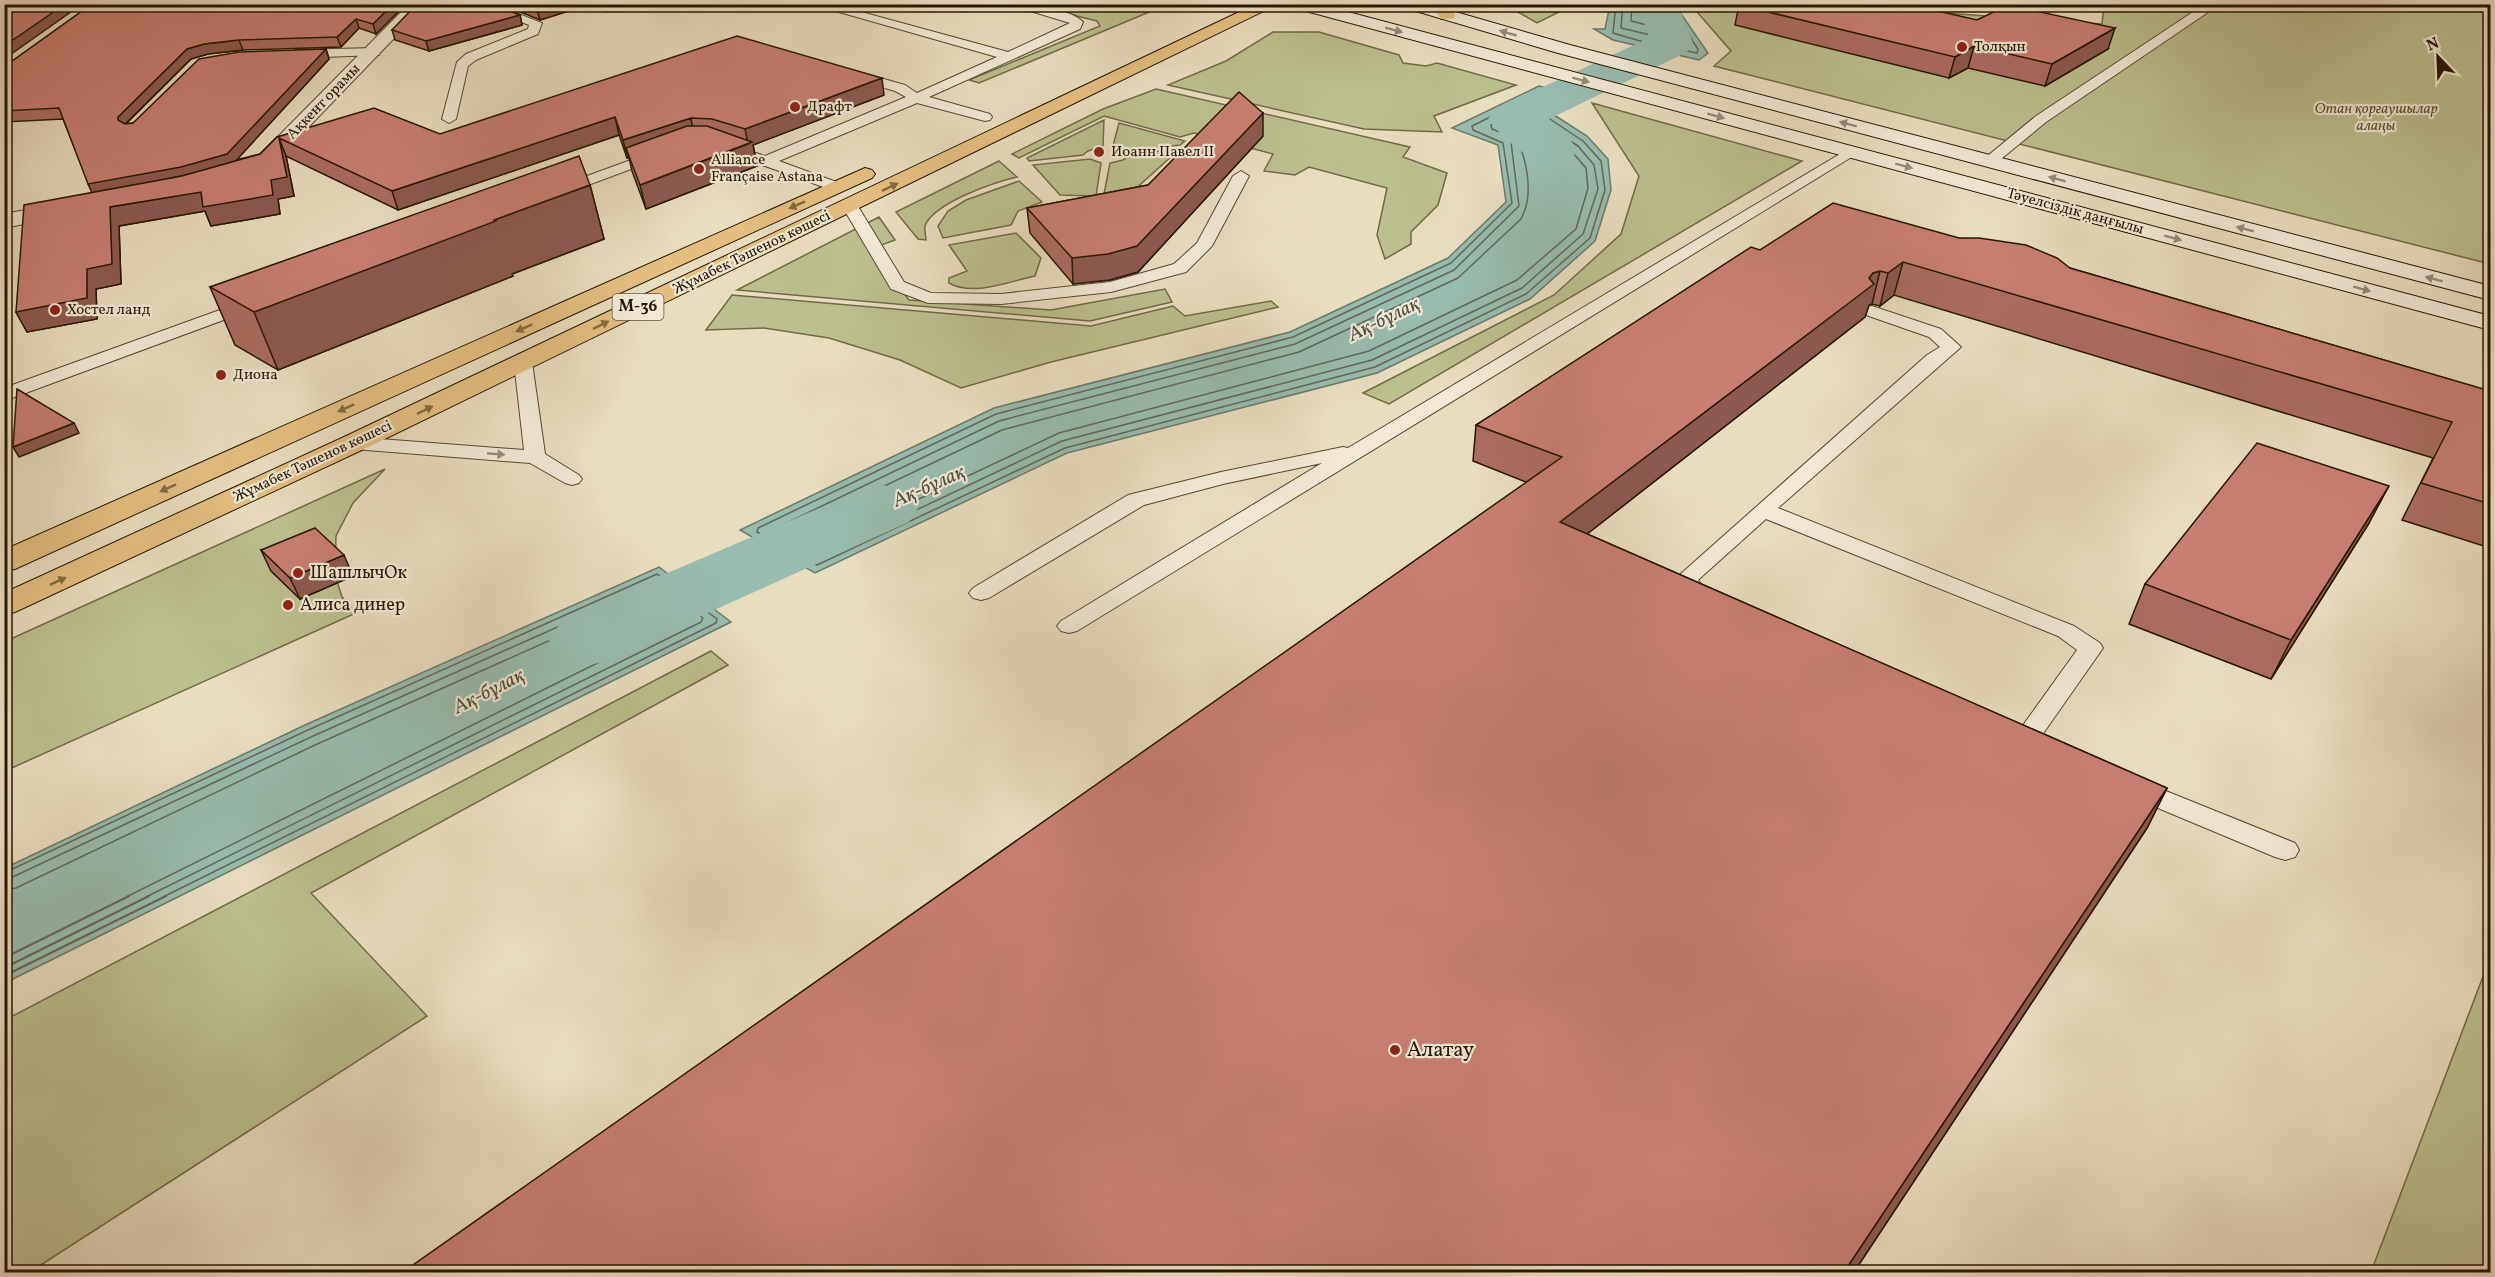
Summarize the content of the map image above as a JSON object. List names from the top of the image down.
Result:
{
  "streets": {
    "main road": [
      "Ақкент орамы",
      "Тәуелсіздік даңғылы",
      "Жұмабек Тәшенов көшесі",
      "M-36"
    ]
  },
  "water": ["Ақ-бұлақ"],
  "parks": ["Отан қорғаушылар алаңы"],
  "places": [
    "Толқын",
    "Драфт",
    "Иоанн Павел II",
    "Alliance Française Astana",
    "Хостел ланд",
    "Диона",
    "ШашлычОк",
    "Алиса динер",
    "Алатау"
  ],
  "north": "top left"
}
